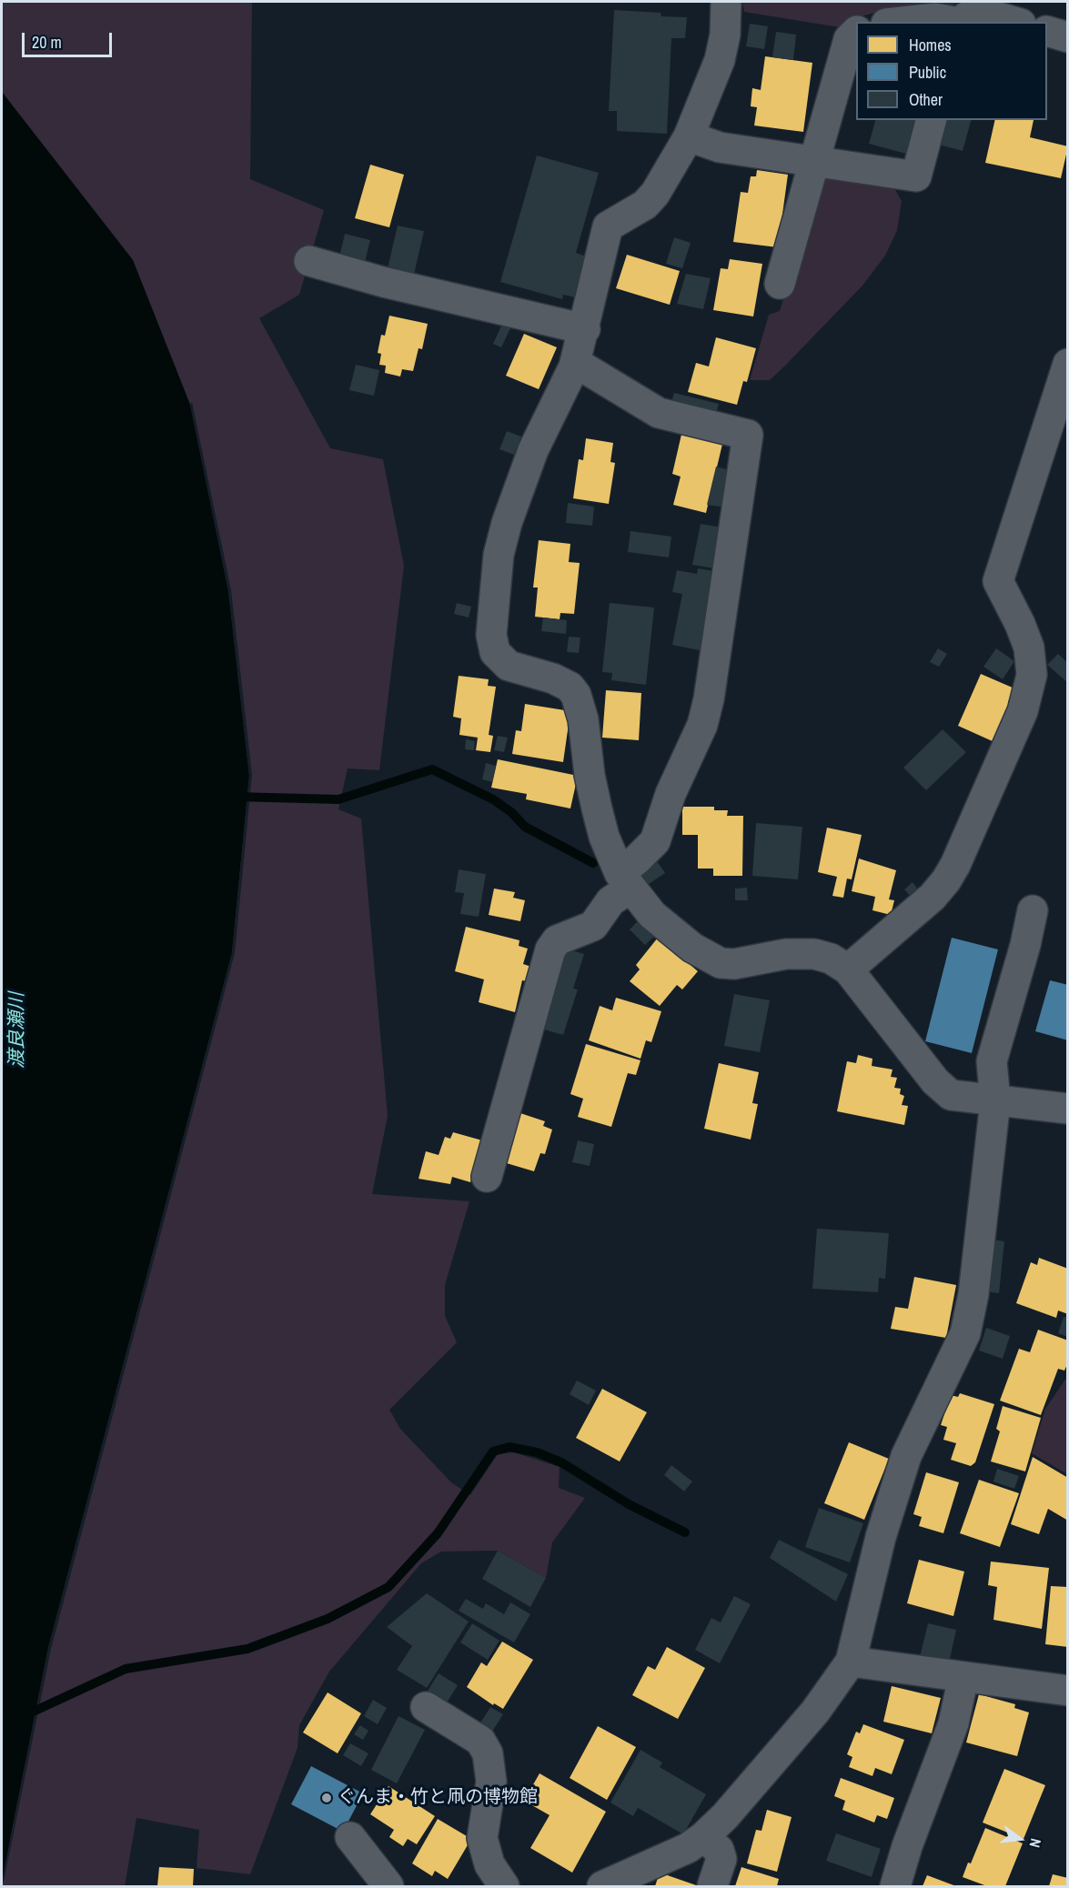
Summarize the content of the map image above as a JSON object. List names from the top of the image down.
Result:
{
  "water": ["渡良瀬川"],
  "places": ["ぐんま・竹と凧の博物館"],
  "legend": ["Homes", "Public", "Other"],
  "scale_bar": "20 m",
  "north": "right"
}
